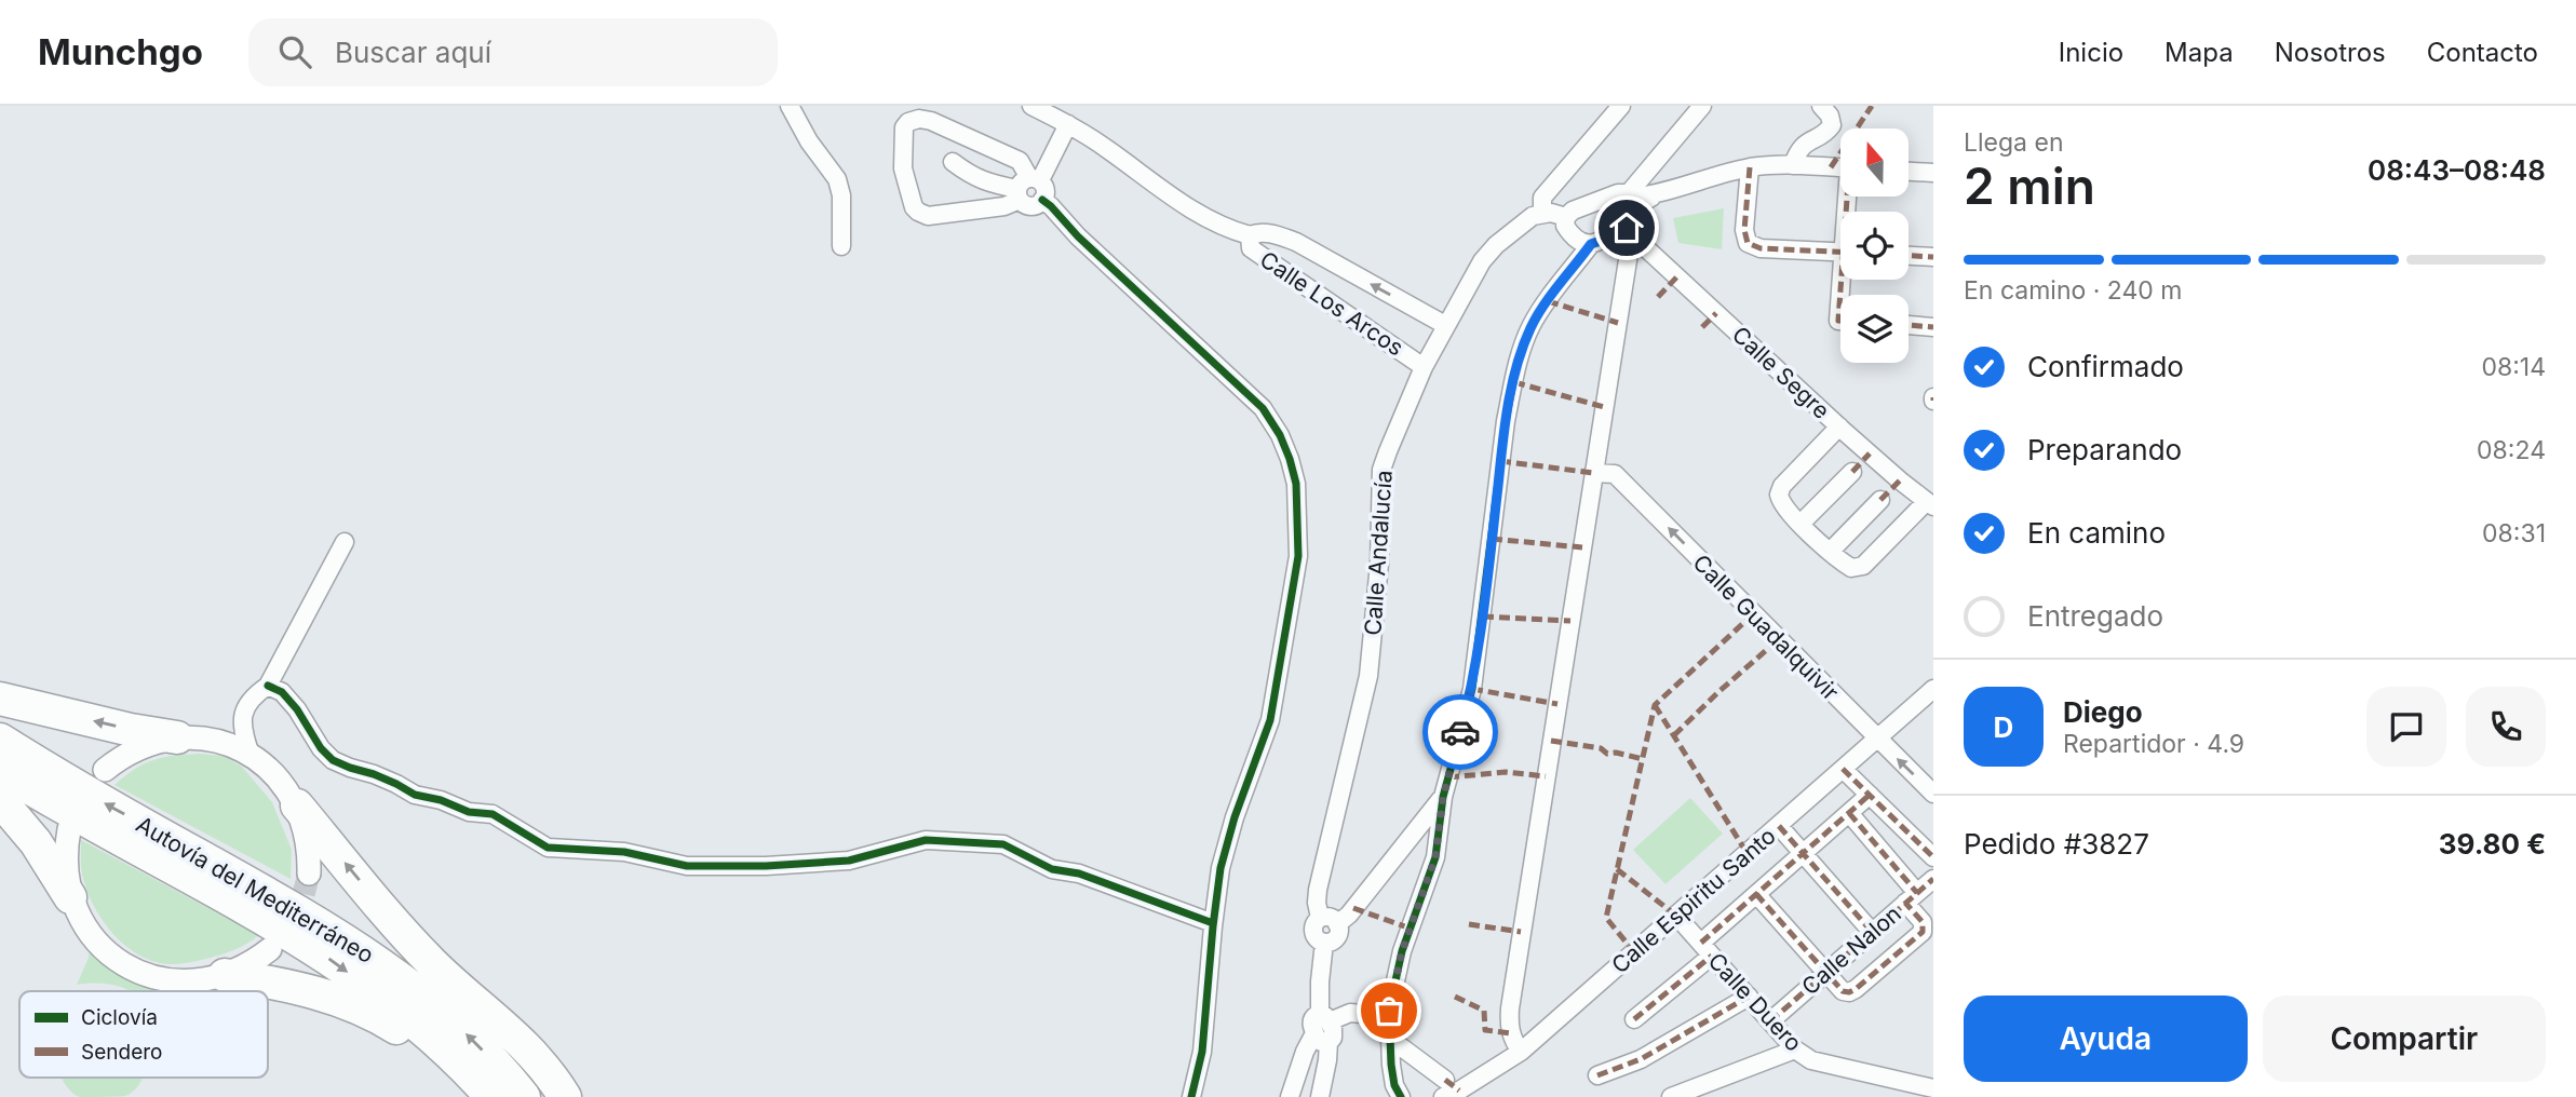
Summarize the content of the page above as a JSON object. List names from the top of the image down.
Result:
{
  "streets": {
    "highway": ["Autovía del Mediterráneo"],
    "street": [
      "Calle Los Arcos",
      "Calle Segre",
      "Calle Andalucía",
      "Calle Guadalquivir",
      "Calle Espiritu Santo",
      "Calle Nalon",
      "Calle Duero"
    ]
  },
  "crossings": [
    ["Calle Los Arcos", "Calle Andalucía"],
    ["Calle Guadalquivir", "Calle Espiritu Santo"],
    ["Calle Espiritu Santo", "Calle Duero"],
    ["Calle Nalon", "Calle Duero"]
  ],
  "legend": ["Ciclovía", "Sendero"],
  "north": "top",
  "page": {
    "header": "Munchgo",
    "search": "Buscar aquí",
    "nav": [
      "Inicio",
      "Mapa",
      "Nosotros",
      "Contacto"
    ],
    "heading": ["2 min", "Llega en", "08:43–08:48"],
    "panel": [
      "Diego",
      "Repartidor · 4.9",
      "Pedido #3827",
      "39.80 €"
    ],
    "bar": "En camino · 240 m",
    "list": [
      ["Confirmado", "08:14"],
      ["Preparando", "08:24"],
      ["En camino", "08:31"],
      "Entregado"
    ],
    "round": "D",
    "buttons": ["Ayuda", "Compartir"]
  }
}
